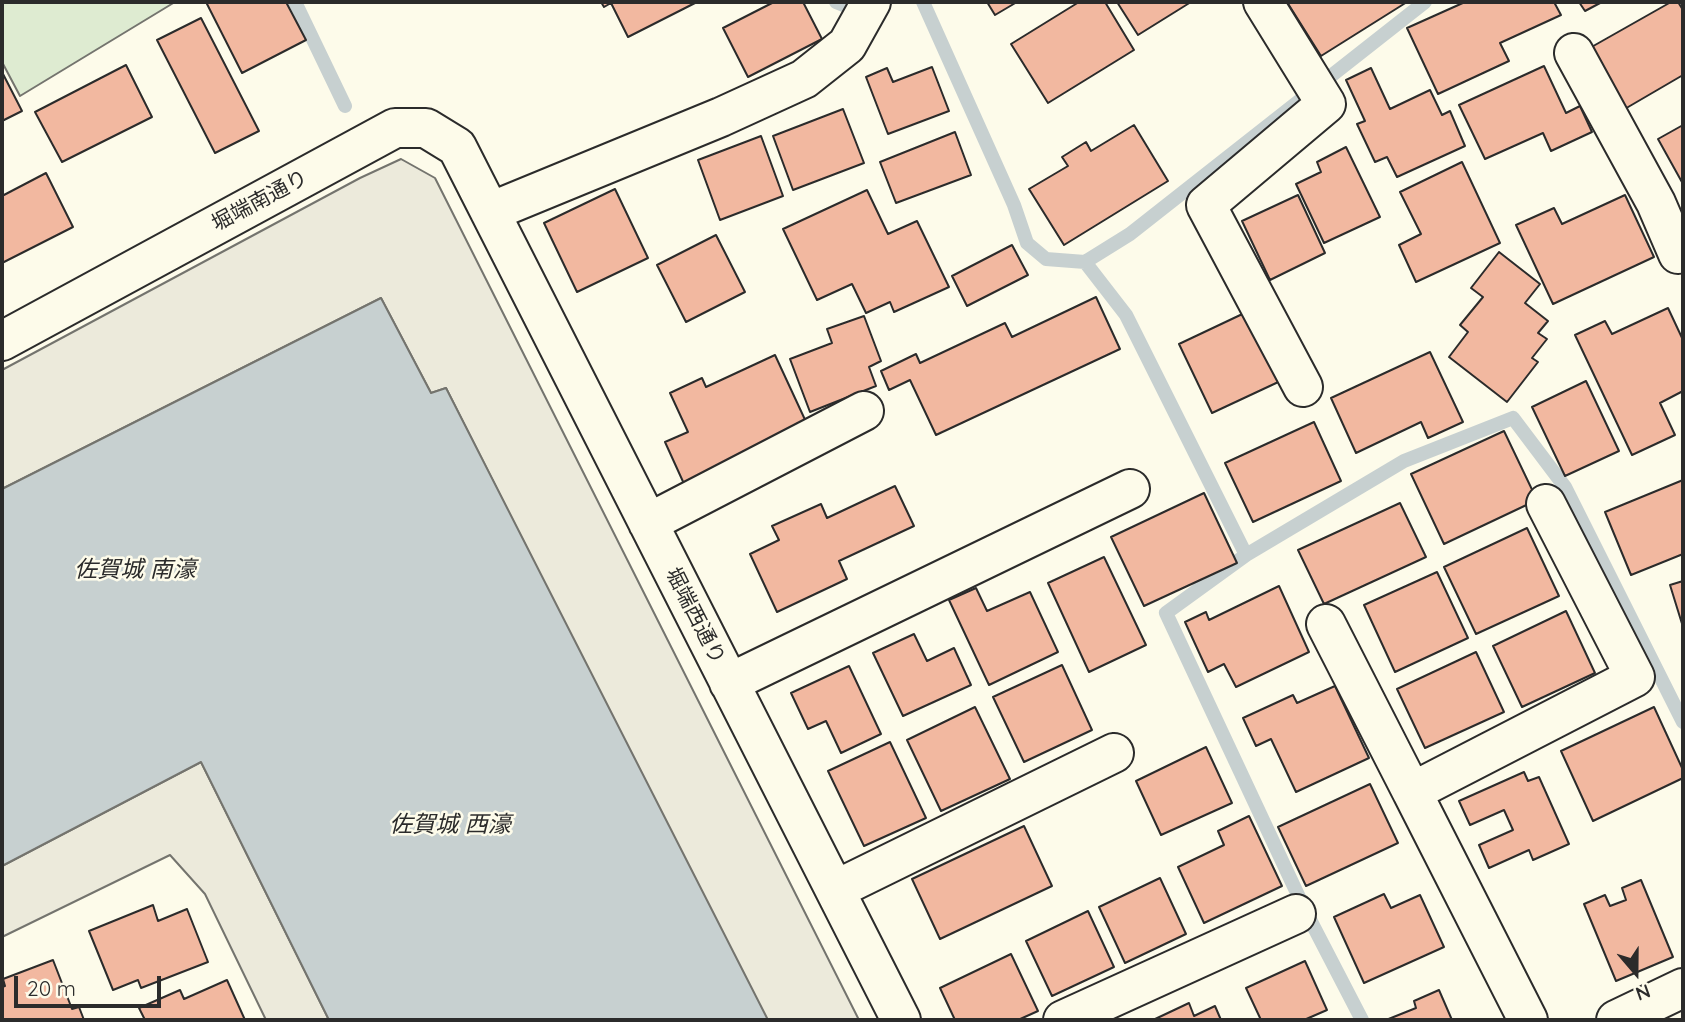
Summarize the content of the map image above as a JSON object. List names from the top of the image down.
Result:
{
  "streets": {
    "street": ["堀端南通り", "堀端西通り"]
  },
  "crossings": [
    ["堀端南通り", "堀端西通り"]
  ],
  "water": ["佐賀城 南濠", "佐賀城 西濠"],
  "scale_bar": "20 m",
  "north": "bottom"
}
